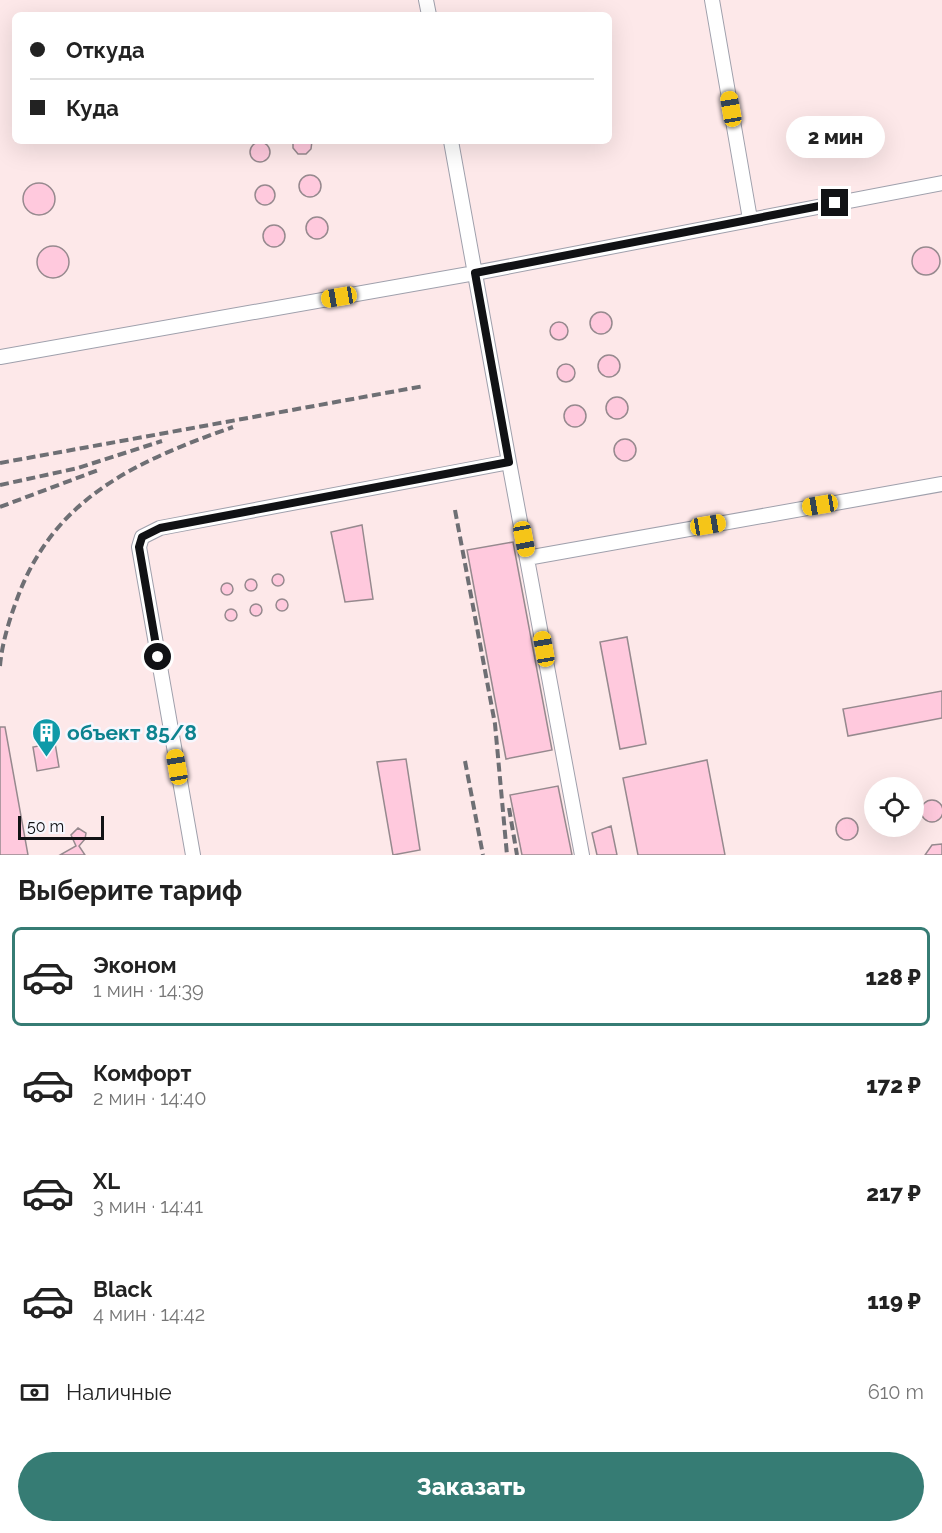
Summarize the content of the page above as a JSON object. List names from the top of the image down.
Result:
{
  "places": {
    "building": ["объект 85/8"]
  },
  "scale_bar": "50 m",
  "page": {
    "banner": ["Откуда", "Куда"],
    "bubble": "2 мин",
    "scale": "50 m",
    "heading": "Выберите тариф",
    "list": [
      {
        "name": "Эконом",
        "note": "1 мин · 14:39",
        "value": "128 ₽"
      },
      {
        "name": "Комфорт",
        "note": "2 мин · 14:40",
        "value": "172 ₽"
      },
      {
        "name": "XL",
        "note": "3 мин · 14:41",
        "value": "217 ₽"
      },
      {
        "name": "Black",
        "note": "4 мин · 14:42",
        "value": "119 ₽"
      }
    ],
    "pay": ["Наличные", "610 m"],
    "buttons": "Заказать"
  }
}
